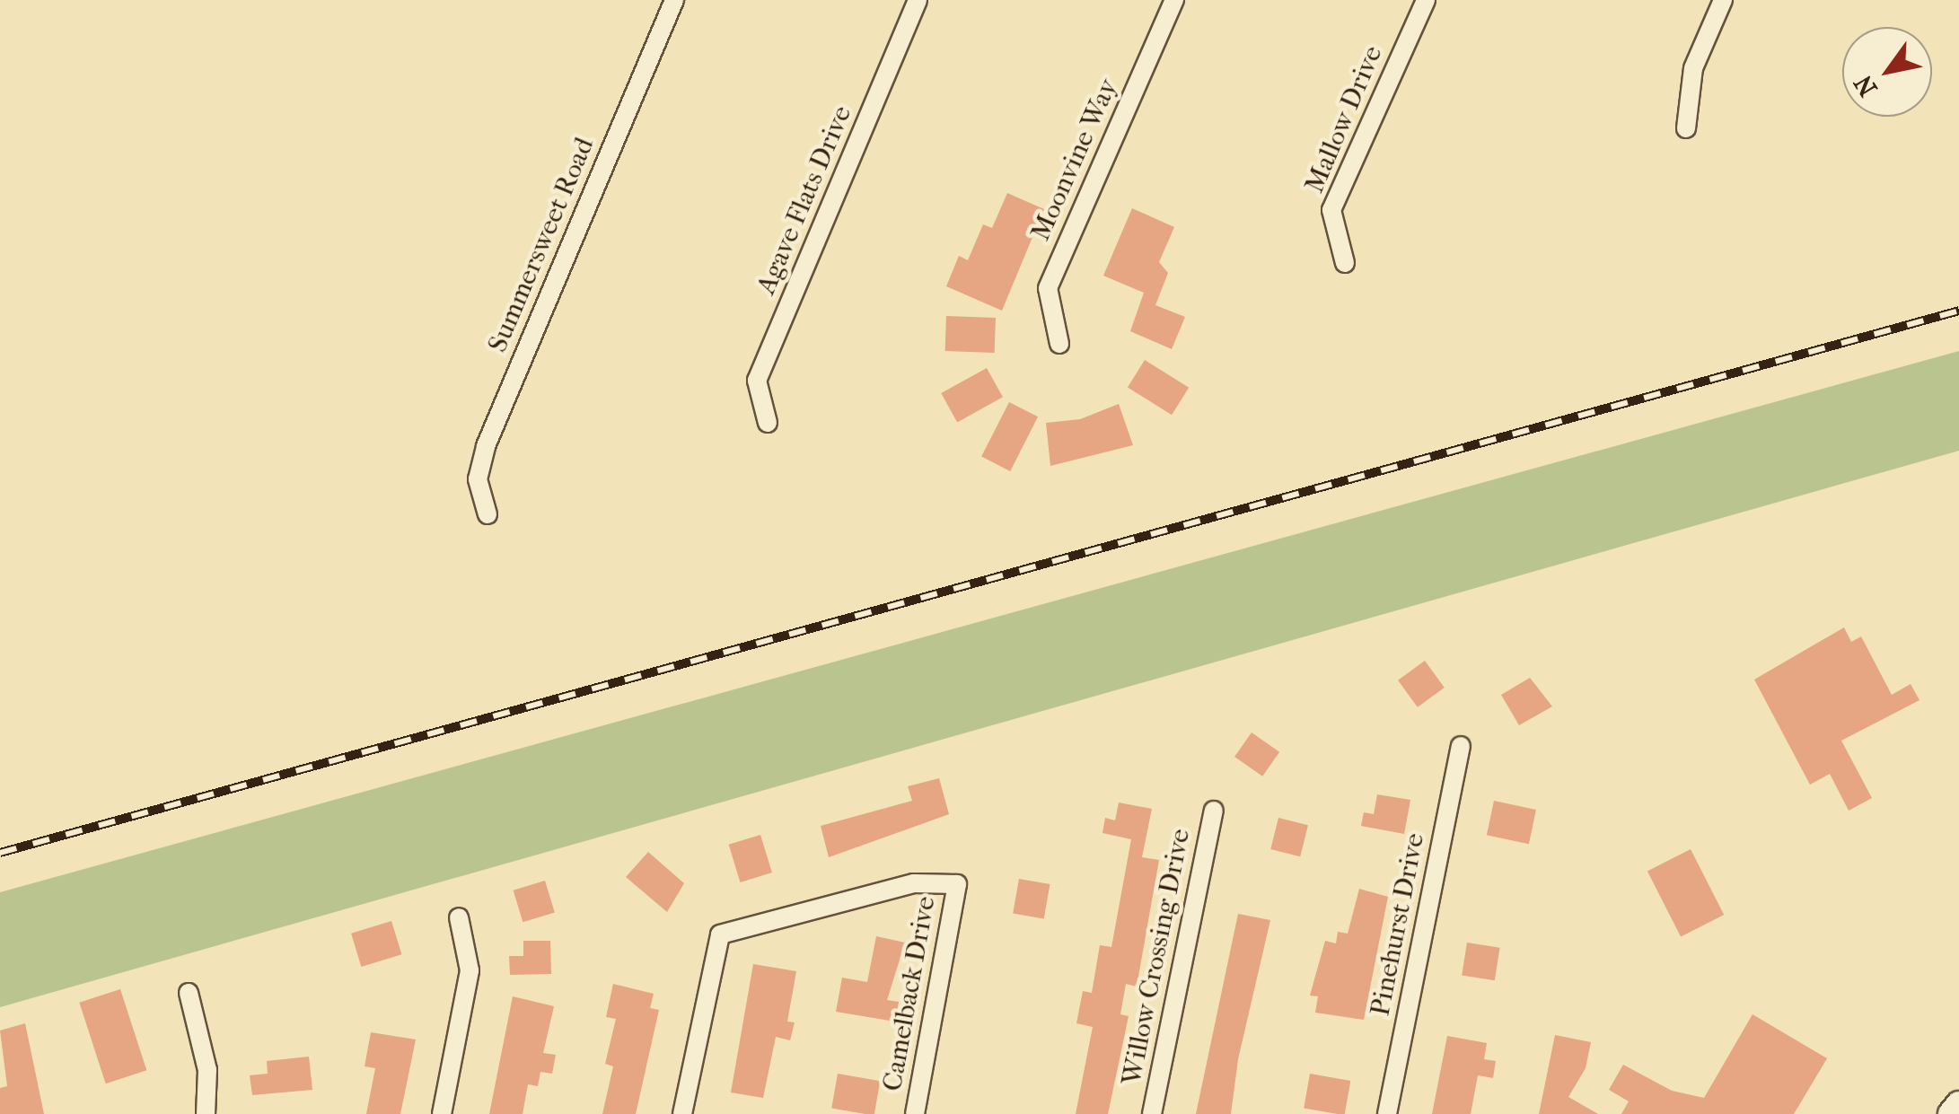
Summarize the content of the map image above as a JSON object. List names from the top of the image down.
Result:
{
  "streets": {
    "street": [
      "Mallow Drive",
      "Moonvine Way",
      "Agave Flats Drive",
      "Summersweet Road",
      "Pinehurst Drive",
      "Willow Crossing Drive",
      "Camelback Drive"
    ]
  },
  "north": "bottom left"
}
